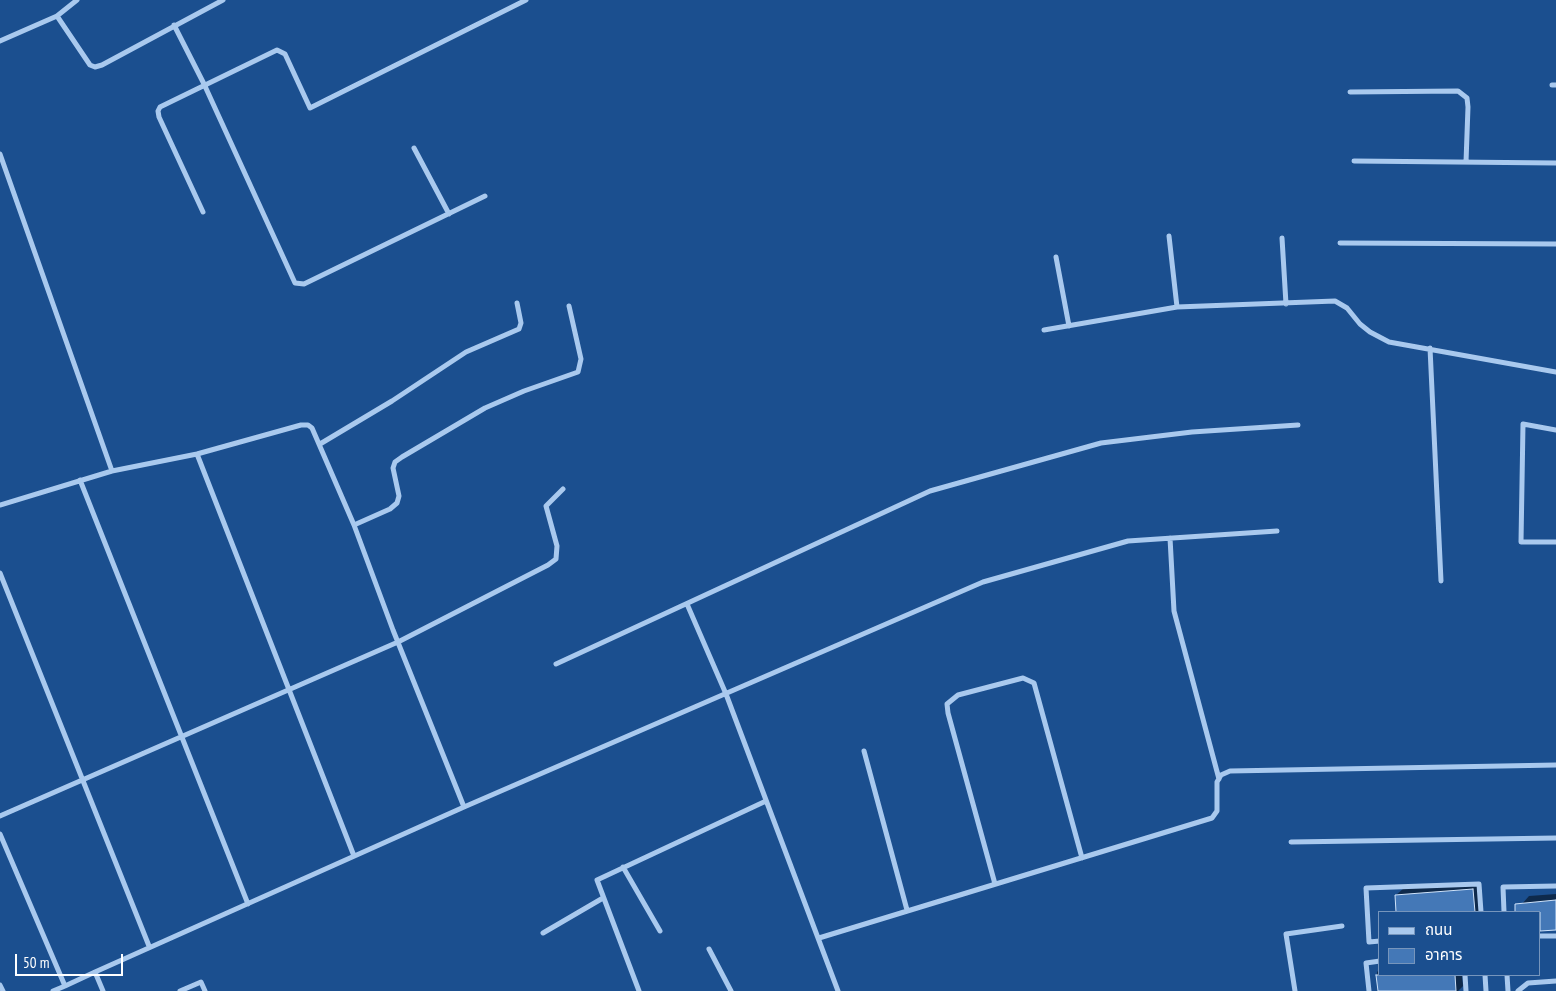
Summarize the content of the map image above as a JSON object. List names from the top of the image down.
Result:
{
  "legend": ["ถนน", "อาคาร"],
  "scale_bar": "50 m"
}
